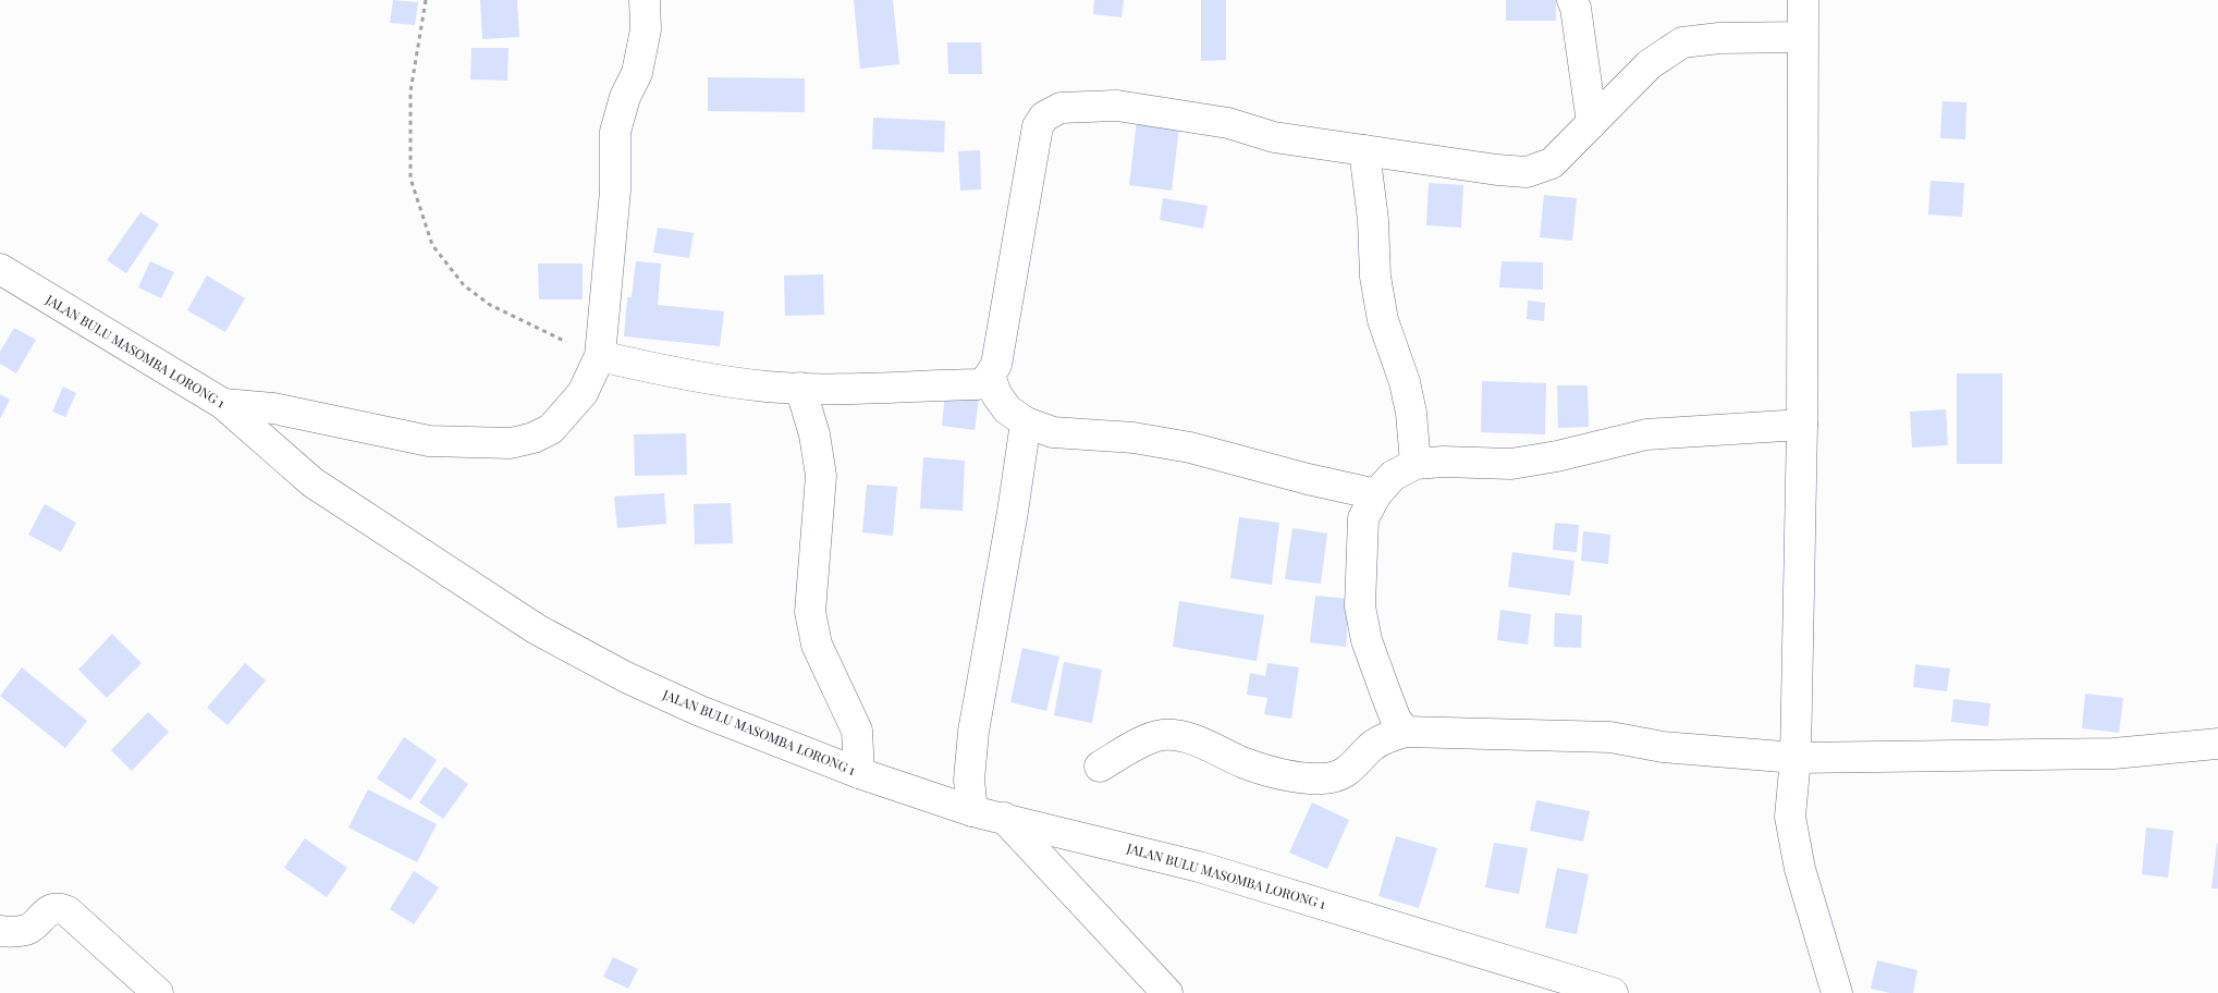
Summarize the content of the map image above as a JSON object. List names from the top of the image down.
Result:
{
  "streets": {
    "street": ["JALAN BULU MASOMBA LORONG 1"]
  }
}
